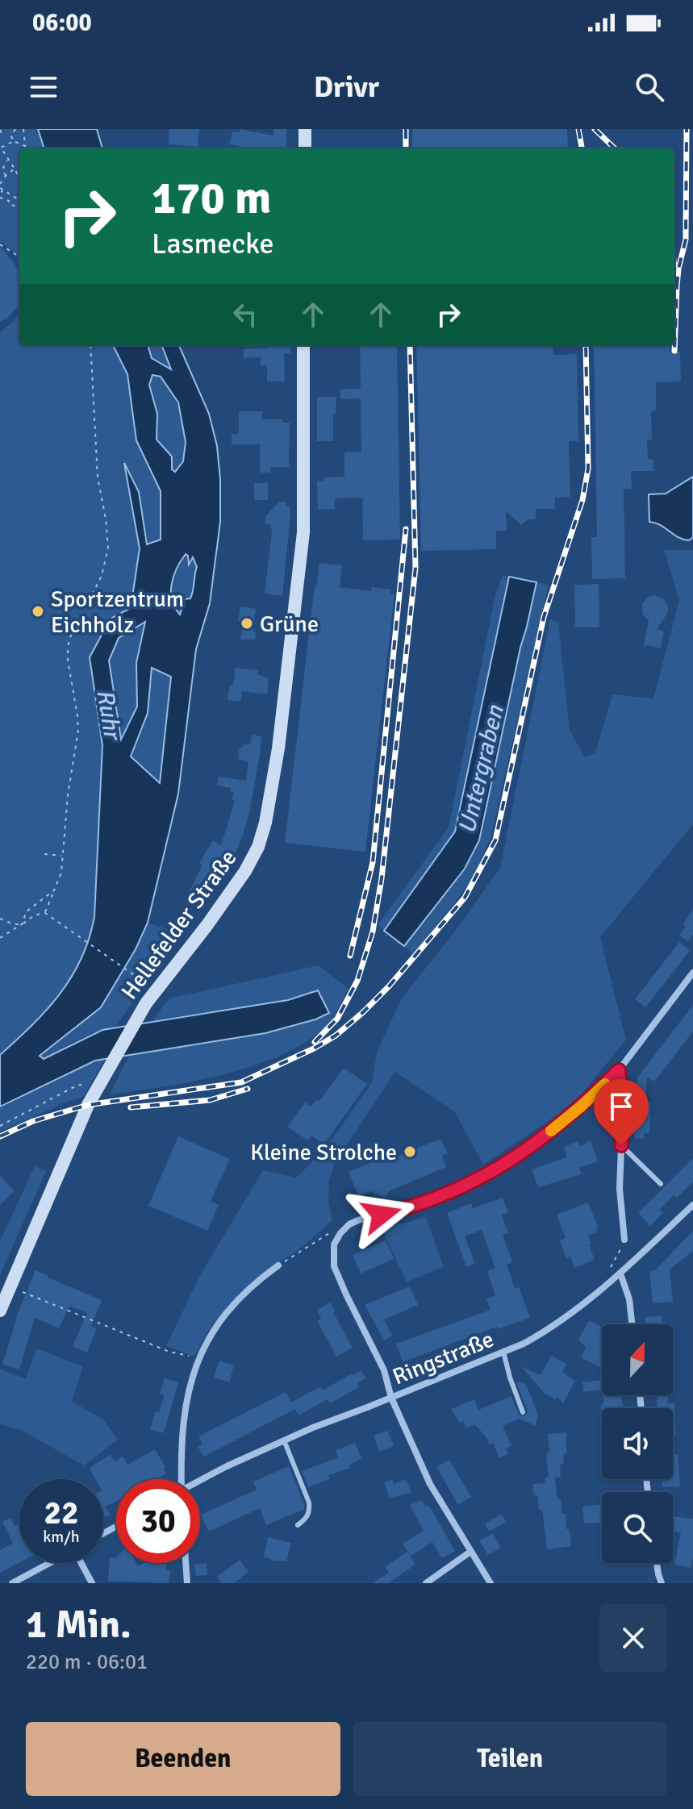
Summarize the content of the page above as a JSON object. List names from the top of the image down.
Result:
{
  "streets": {
    "street": ["Hellefelder Straße", "Ringstraße"]
  },
  "water": ["Ruhr", "Untergraben"],
  "places": ["Sportzentrum Eichholz", "Grüne", "Kleine Strolche"],
  "north": "top",
  "page": {
    "status": "06:00",
    "header": "Drivr",
    "turn": ["170 m", "Lasmecke"],
    "speed": "22 km/h",
    "limit": "30",
    "heading": ["1 Min.", "220 m · 06:01"],
    "buttons": ["Beenden", "Teilen"]
  }
}
